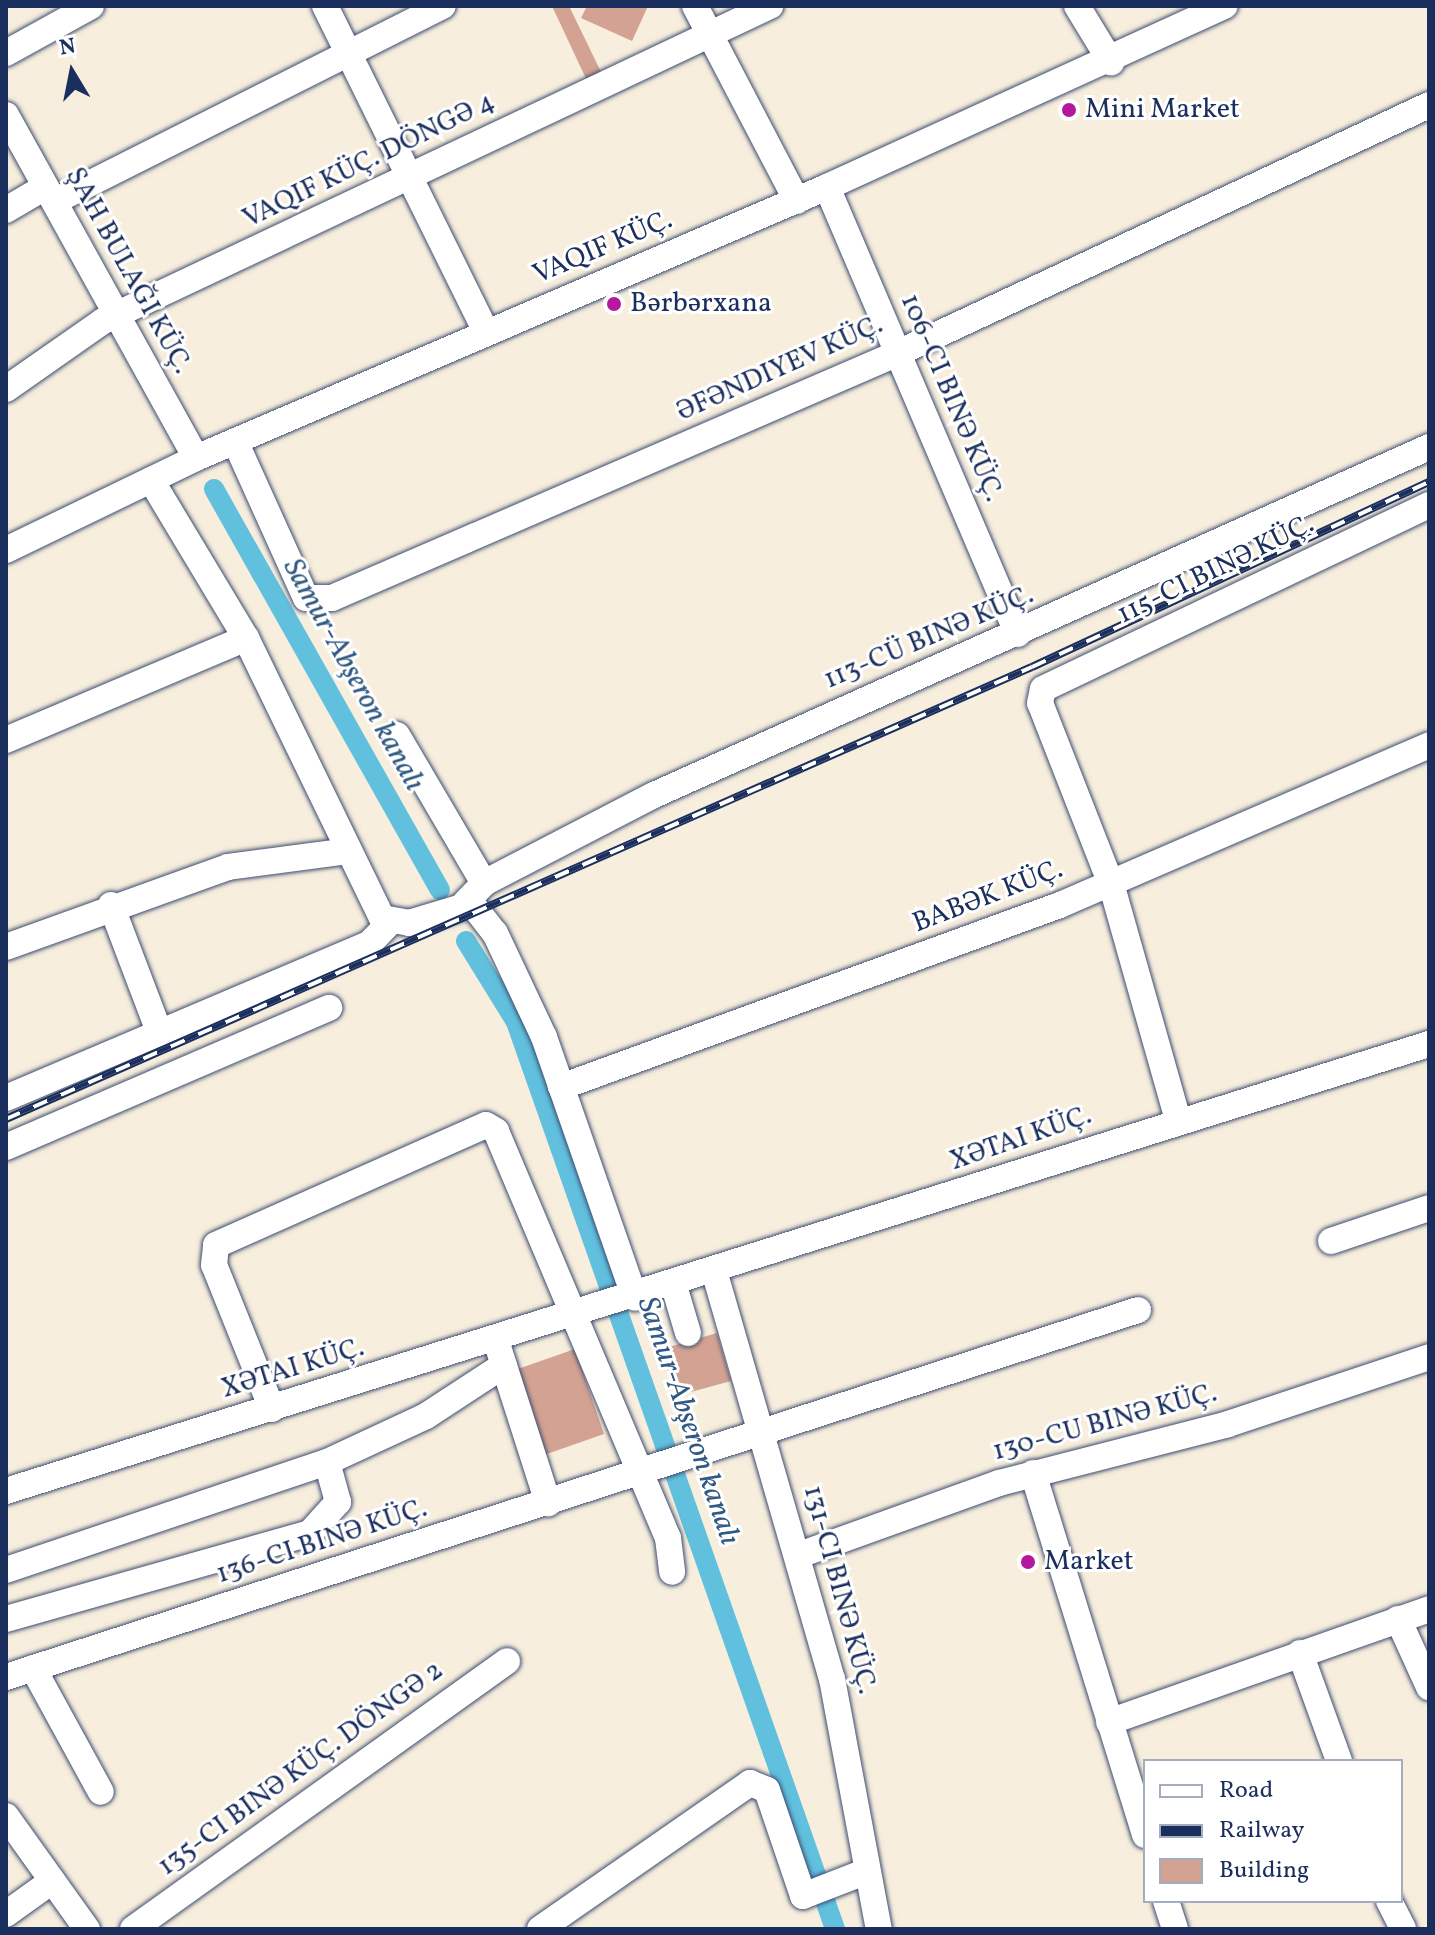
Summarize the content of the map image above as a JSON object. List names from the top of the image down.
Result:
{
  "streets": {
    "street": [
      "VAQIF KÜÇ. DÖNGƏ 4",
      "VAQIF KÜÇ.",
      "ƏFƏNDIYEV KÜÇ.",
      "115-CI BINƏ KÜÇ.",
      "113-CÜ BINƏ KÜÇ.",
      "BABƏK KÜÇ.",
      "XƏTAI KÜÇ.",
      "130-CU BINƏ KÜÇ.",
      "131-CI BINƏ KÜÇ.",
      "135-CI BINƏ KÜÇ. DÖNGƏ 2"
    ]
  },
  "crossings": [
    ["VAQIF KÜÇ.", "ƏFƏNDIYEV KÜÇ."],
    ["115-CI BINƏ KÜÇ.", "BABƏK KÜÇ."],
    ["XƏTAI KÜÇ.", "131-CI BINƏ KÜÇ."],
    ["130-CU BINƏ KÜÇ.", "131-CI BINƏ KÜÇ."]
  ],
  "water": ["Samur-Abşeron kanalı"],
  "places": ["Mini Market", "Bərbərxana", "Market"],
  "legend": ["Road", "Railway", "Building"],
  "north": "top"
}
